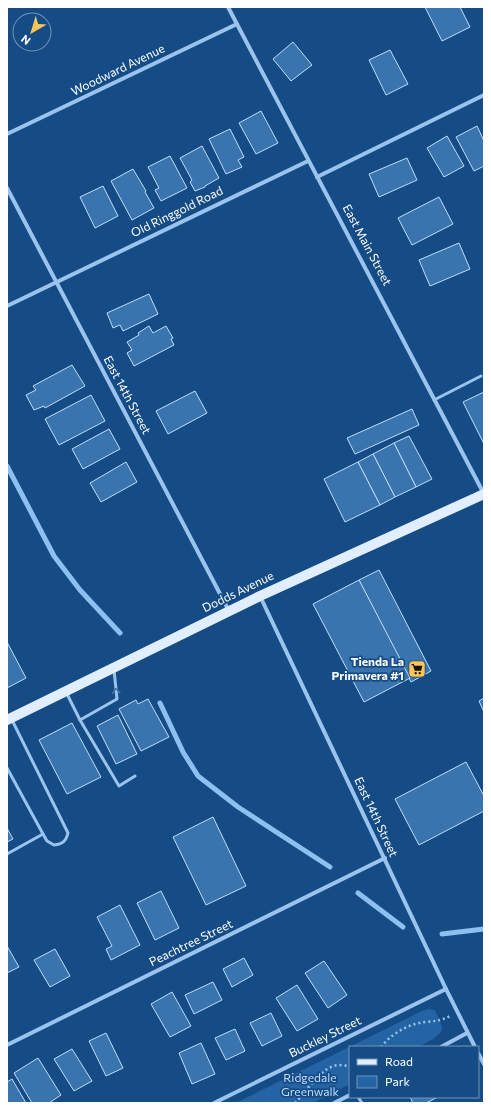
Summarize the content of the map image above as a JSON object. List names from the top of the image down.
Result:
{
  "streets": {
    "main road": ["Dodds Avenue"],
    "street": [
      "Woodward Avenue",
      "Old Ringgold Road",
      "East Main Street",
      "East 14th Street",
      "Peachtree Street",
      "Buckley Street"
    ]
  },
  "crossings": [
    ["Woodward Avenue", "East Main Street"],
    ["Old Ringgold Road", "East Main Street"],
    ["Old Ringgold Road", "East 14th Street"],
    ["East Main Street", "Dodds Avenue"],
    ["East 14th Street", "Dodds Avenue"],
    ["East 14th Street", "Peachtree Street"],
    ["East 14th Street", "Buckley Street"]
  ],
  "parks": ["Ridgedale Greenwalk"],
  "places": {
    "supermarket": ["Tienda La Primavera #1"]
  },
  "legend": ["Road", "Park"],
  "north": "bottom left"
}
